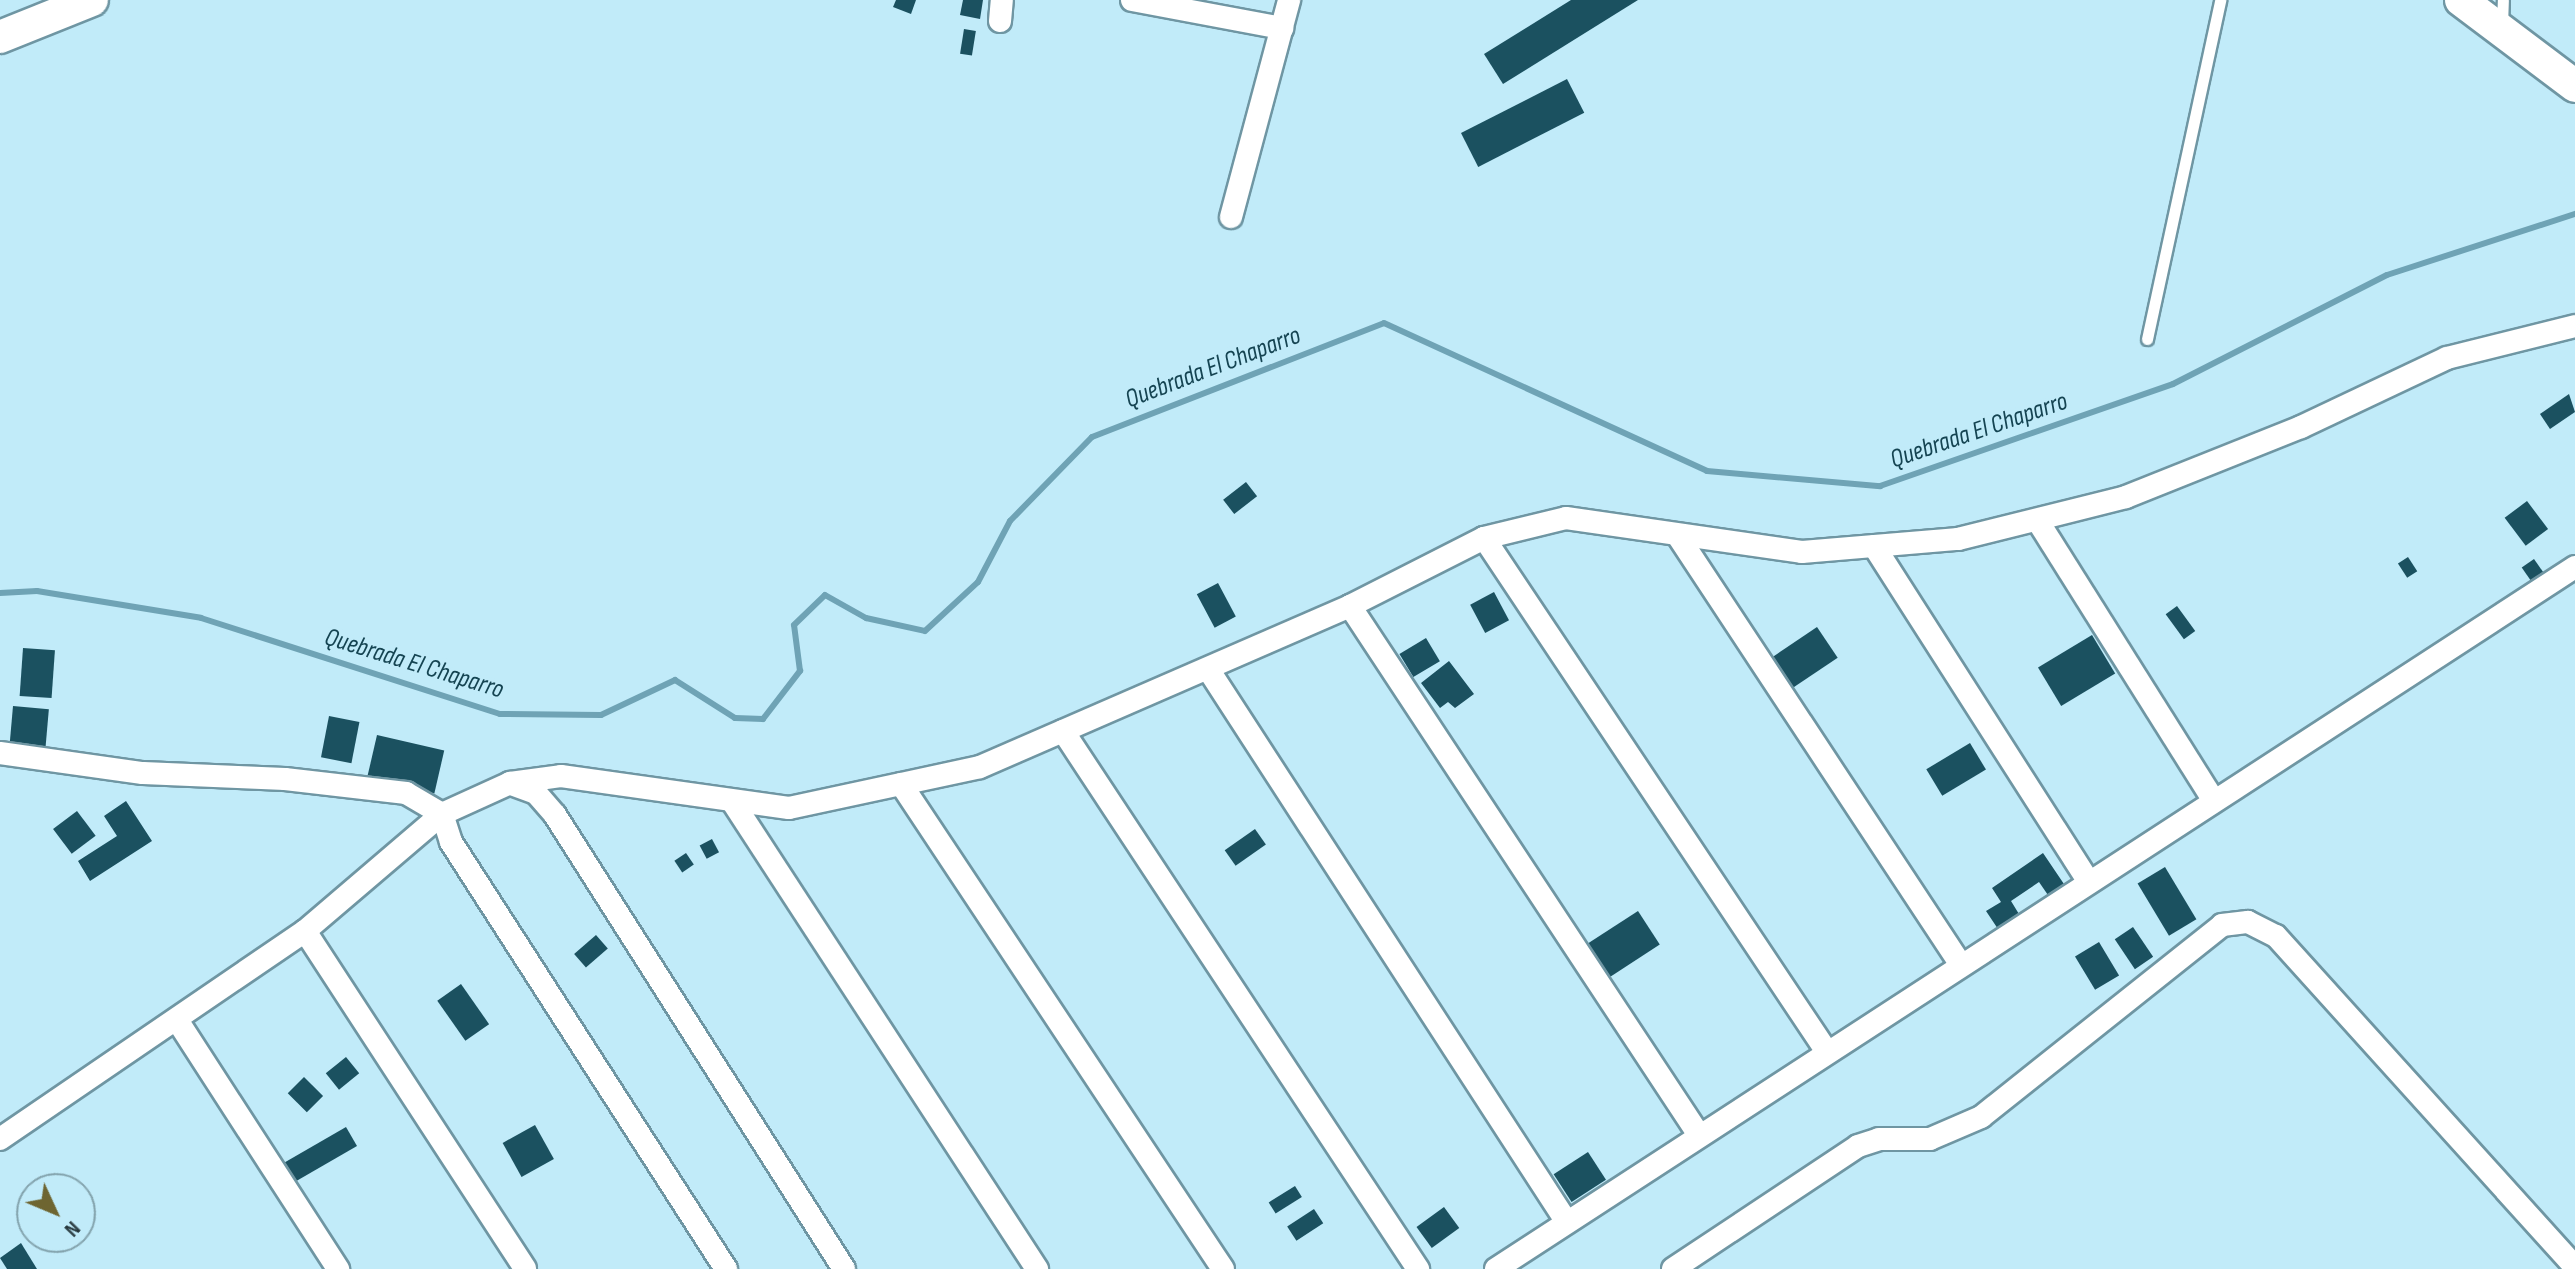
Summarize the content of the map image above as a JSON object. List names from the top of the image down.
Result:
{
  "water": ["Quebrada El Chaparro"],
  "north": "bottom right"
}
